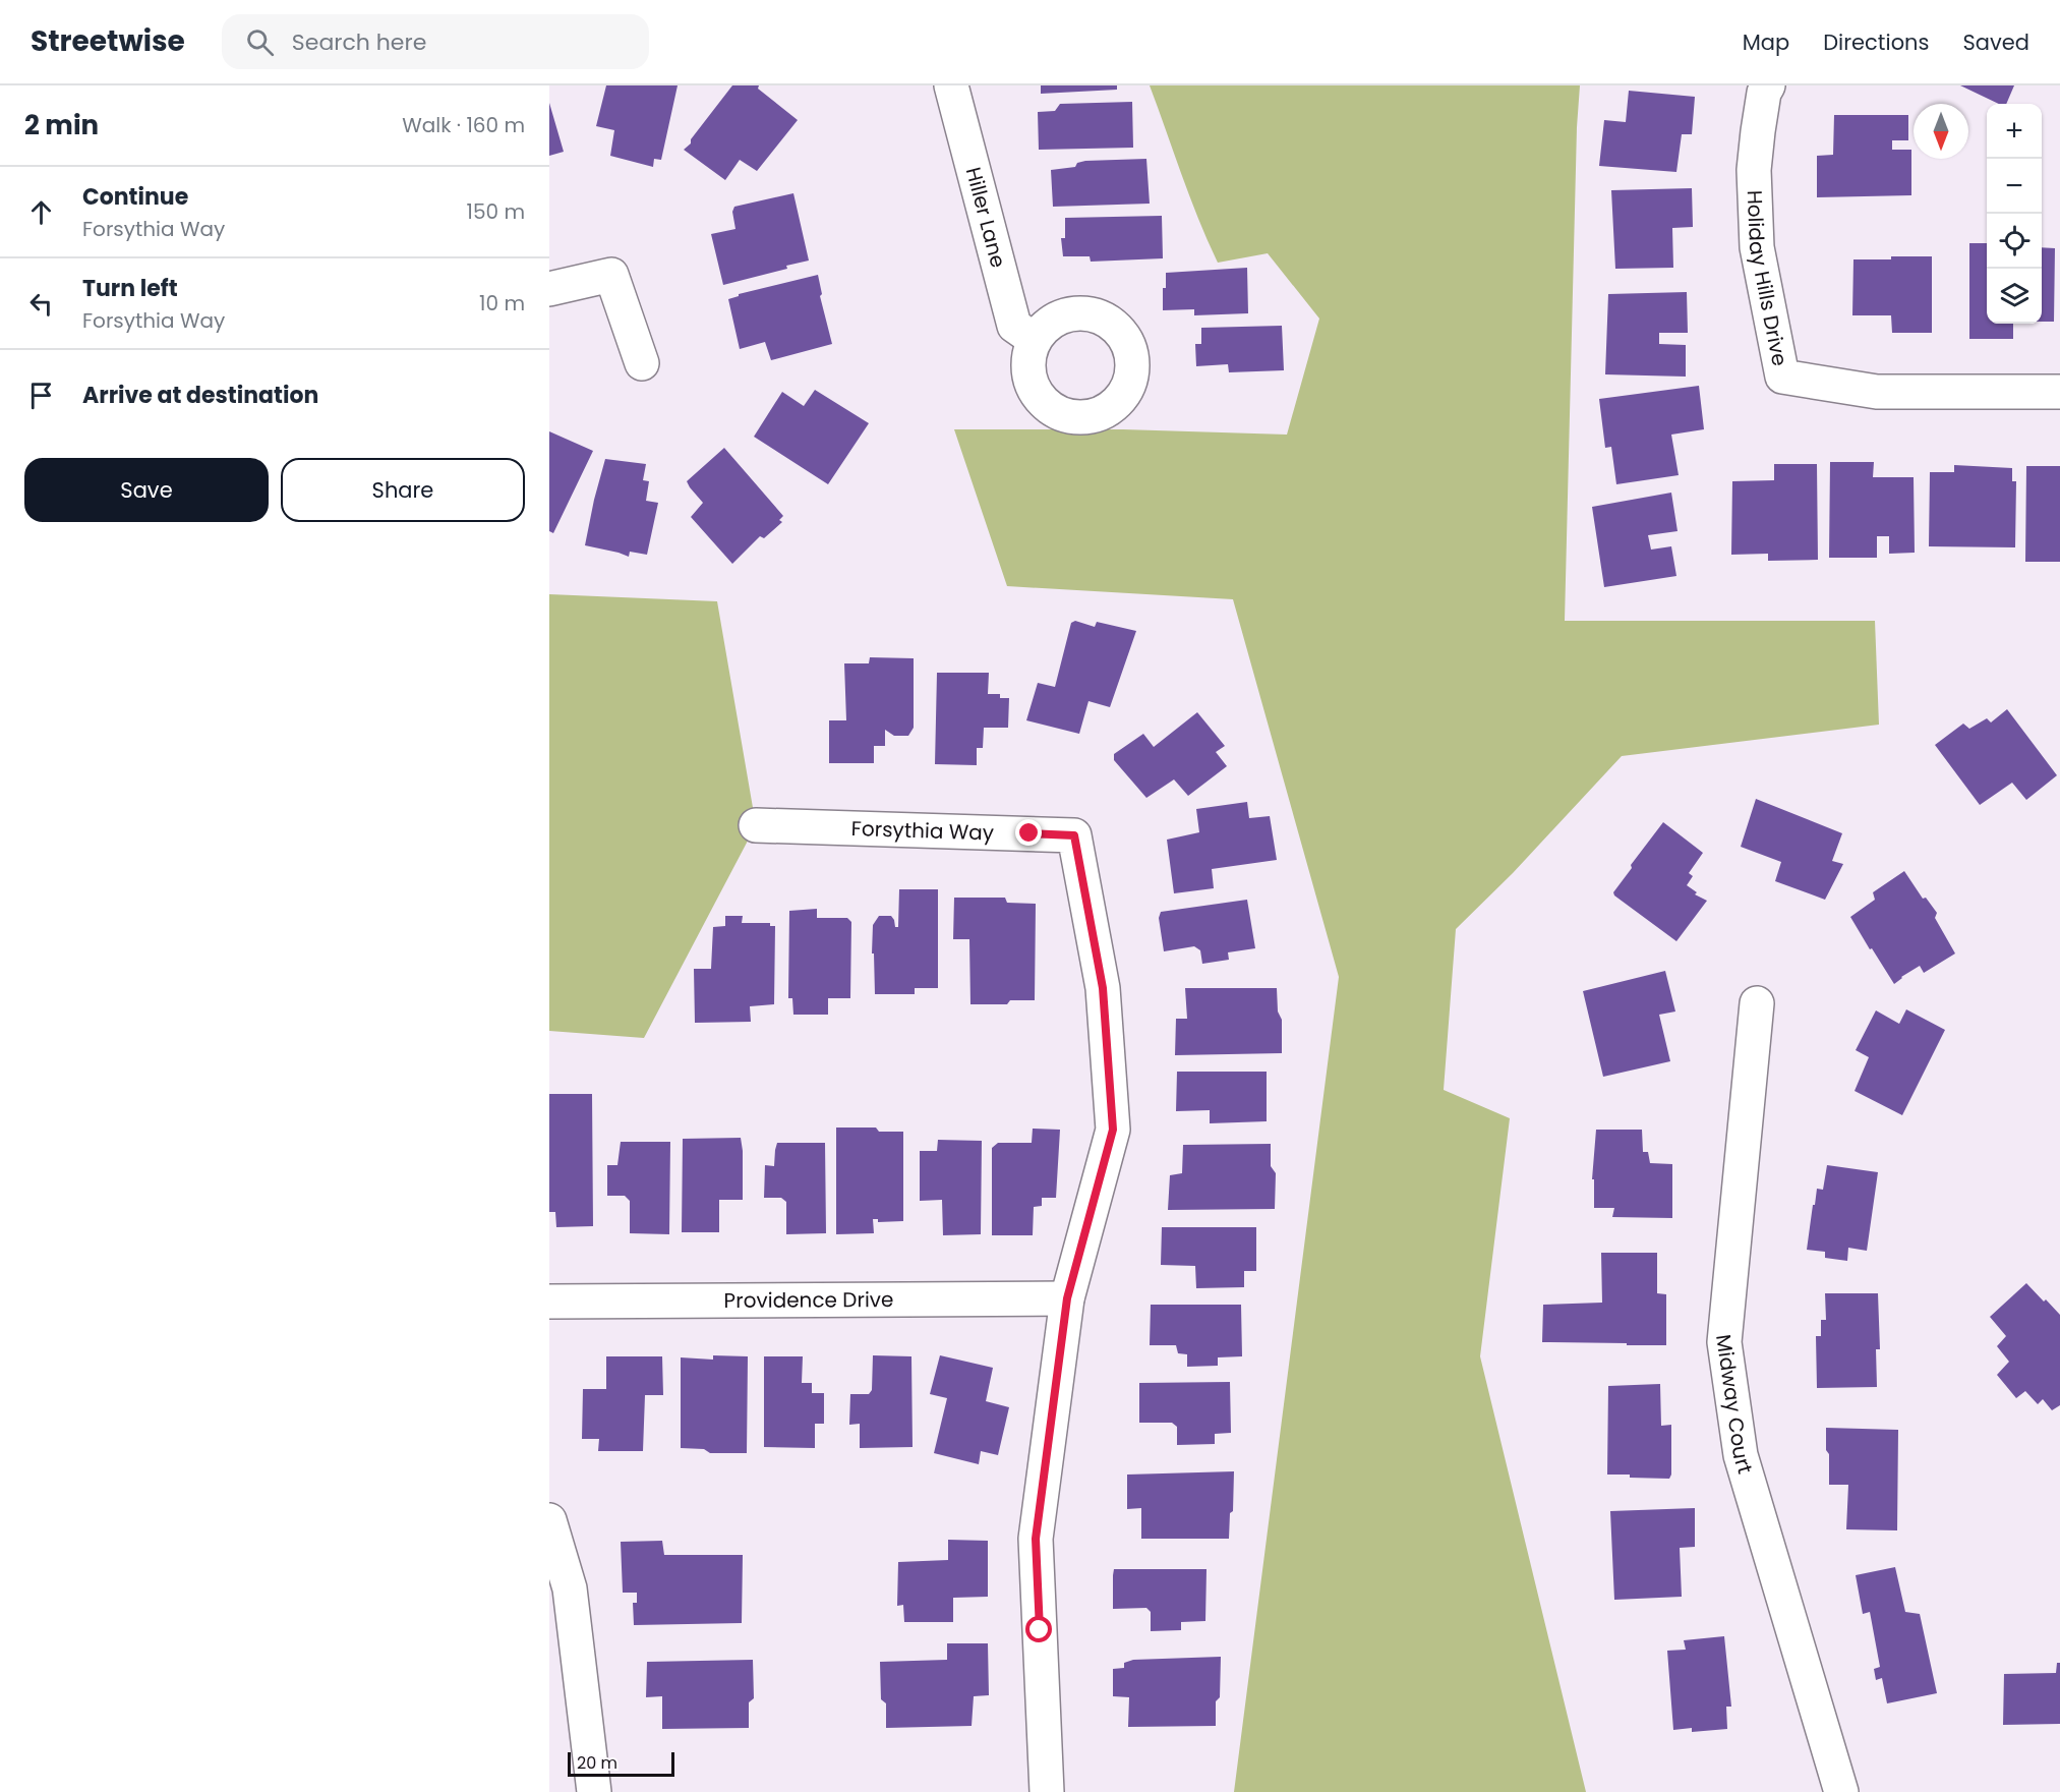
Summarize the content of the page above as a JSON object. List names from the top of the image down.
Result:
{
  "streets": {
    "street": [
      "Hiller Lane",
      "Holiday Hills Drive",
      "Forsythia Way",
      "Providence Drive",
      "Midway Court"
    ]
  },
  "crossings": [
    ["Forsythia Way", "Providence Drive"]
  ],
  "scale_bar": "20 m",
  "north": "bottom",
  "page": {
    "header": "Streetwise",
    "search": "Search here",
    "nav": ["Map", "Directions", "Saved"],
    "heading": ["2 min", "Walk · 160 m"],
    "map_buttons": ["+", "−"],
    "list": [
      ["Continue", "Forsythia Way", "150 m"],
      ["Turn left", "Forsythia Way", "10 m"],
      "Arrive at destination"
    ],
    "buttons": ["Save", "Share"],
    "scale": "20 m"
  }
}
